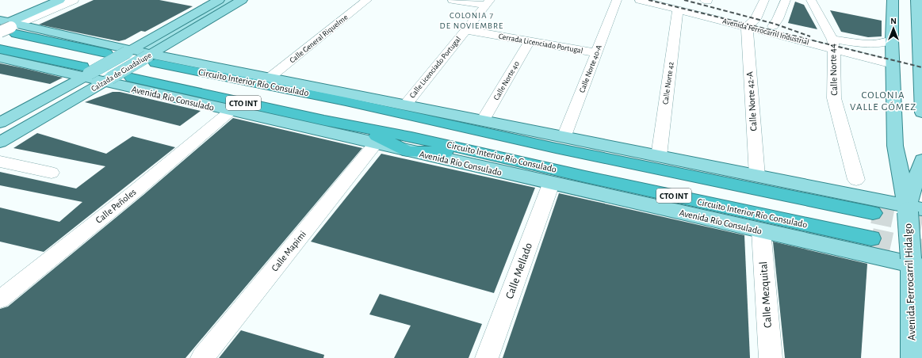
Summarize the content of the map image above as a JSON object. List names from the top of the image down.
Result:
{
  "streets": {
    "highway": ["Circuito Interior Río Consulado", "CTO INT"],
    "main road": ["Calzada de Guadalupe", "Avenida Río Consulado", "Avenida Ferrocarril Hidalgo"],
    "street": [
      "Avenida Ferrocarril Industrial",
      "Calle General Riquelme",
      "Cerrada Licenciado Portugal",
      "Calle Licenciado Portugal",
      "Calle Norte 40-A",
      "Calle Norte 44",
      "Calle Norte 40",
      "Calle Norte 42",
      "Calle Norte 42-A",
      "Calle Peñoles",
      "Calle Mapimi",
      "Calle Mellado",
      "Calle Mezquital"
    ]
  },
  "crossings": [
    ["Avenida Ferrocarril Industrial", "Calle Norte 44"],
    ["Avenida Ferrocarril Industrial", "Calle Norte 42"],
    ["Avenida Ferrocarril Industrial", "Calle Norte 42-A"],
    ["Avenida Ferrocarril Industrial", "Avenida Ferrocarril Hidalgo"],
    ["Calle General Riquelme", "CTO INT"],
    ["Cerrada Licenciado Portugal", "Calle Licenciado Portugal"],
    ["Cerrada Licenciado Portugal", "Calle Norte 40-A"],
    ["Cerrada Licenciado Portugal", "Calle Norte 40"],
    ["Calle Licenciado Portugal", "CTO INT"],
    ["Calle Norte 40-A", "CTO INT"],
    ["Calzada de Guadalupe", "Circuito Interior Río Consulado"],
    ["Calzada de Guadalupe", "Avenida Río Consulado"],
    ["Calzada de Guadalupe", "CTO INT"],
    ["Calle Norte 40", "Circuito Interior Río Consulado"],
    ["Calle Norte 40", "CTO INT"],
    ["Circuito Interior Río Consulado", "CTO INT"],
    ["Calle Norte 42", "CTO INT"],
    ["Avenida Río Consulado", "CTO INT"],
    ["Avenida Río Consulado", "Calle Peñoles"],
    ["Avenida Río Consulado", "Calle Mapimi"],
    ["Avenida Río Consulado", "Calle Mellado"],
    ["Avenida Río Consulado", "Avenida Ferrocarril Hidalgo"],
    ["Avenida Río Consulado", "Calle Mezquital"],
    ["Calle Norte 42-A", "CTO INT"],
    ["CTO INT", "Avenida Ferrocarril Hidalgo"]
  ],
  "districts": ["COLONIA 7 DE NOVIEMBRE", "COLONIA VALLE GÓMEZ"],
  "north": "top"
}
